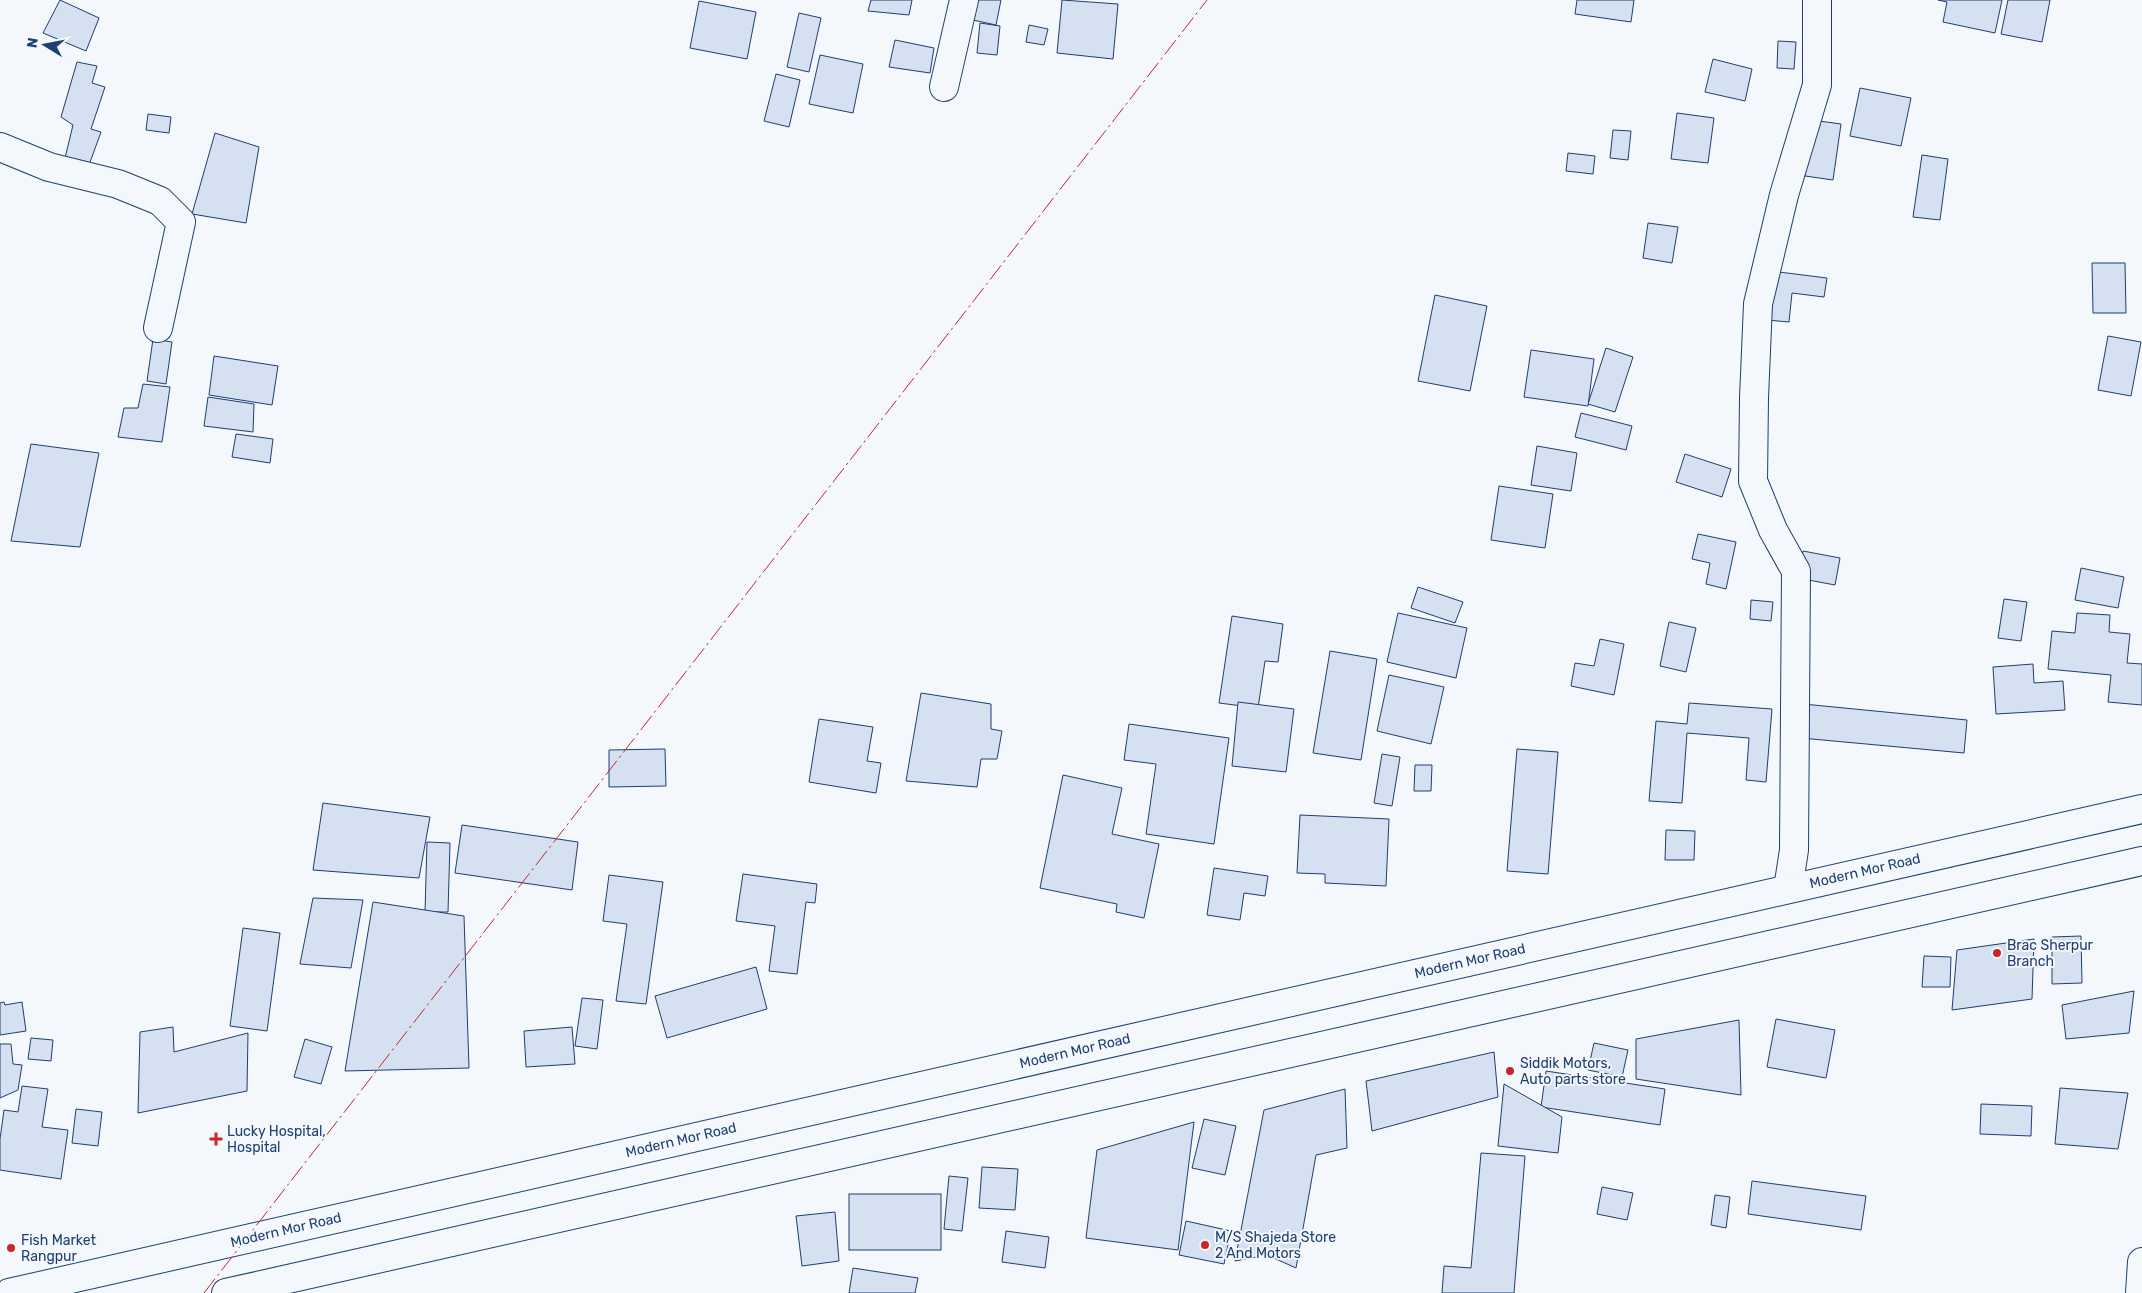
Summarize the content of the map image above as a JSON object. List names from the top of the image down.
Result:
{
  "streets": {
    "main road": ["Modern Mor Road"]
  },
  "places": {
    "other": [
      "Brac Sherpur Branch",
      "Siddik Motors, Auto parts store",
      "M/S Shajeda Store 2 And Motors",
      "Fish Market Rangpur"
    ],
    "health": ["Lucky Hospital, Hospital"]
  },
  "north": "left"
}
